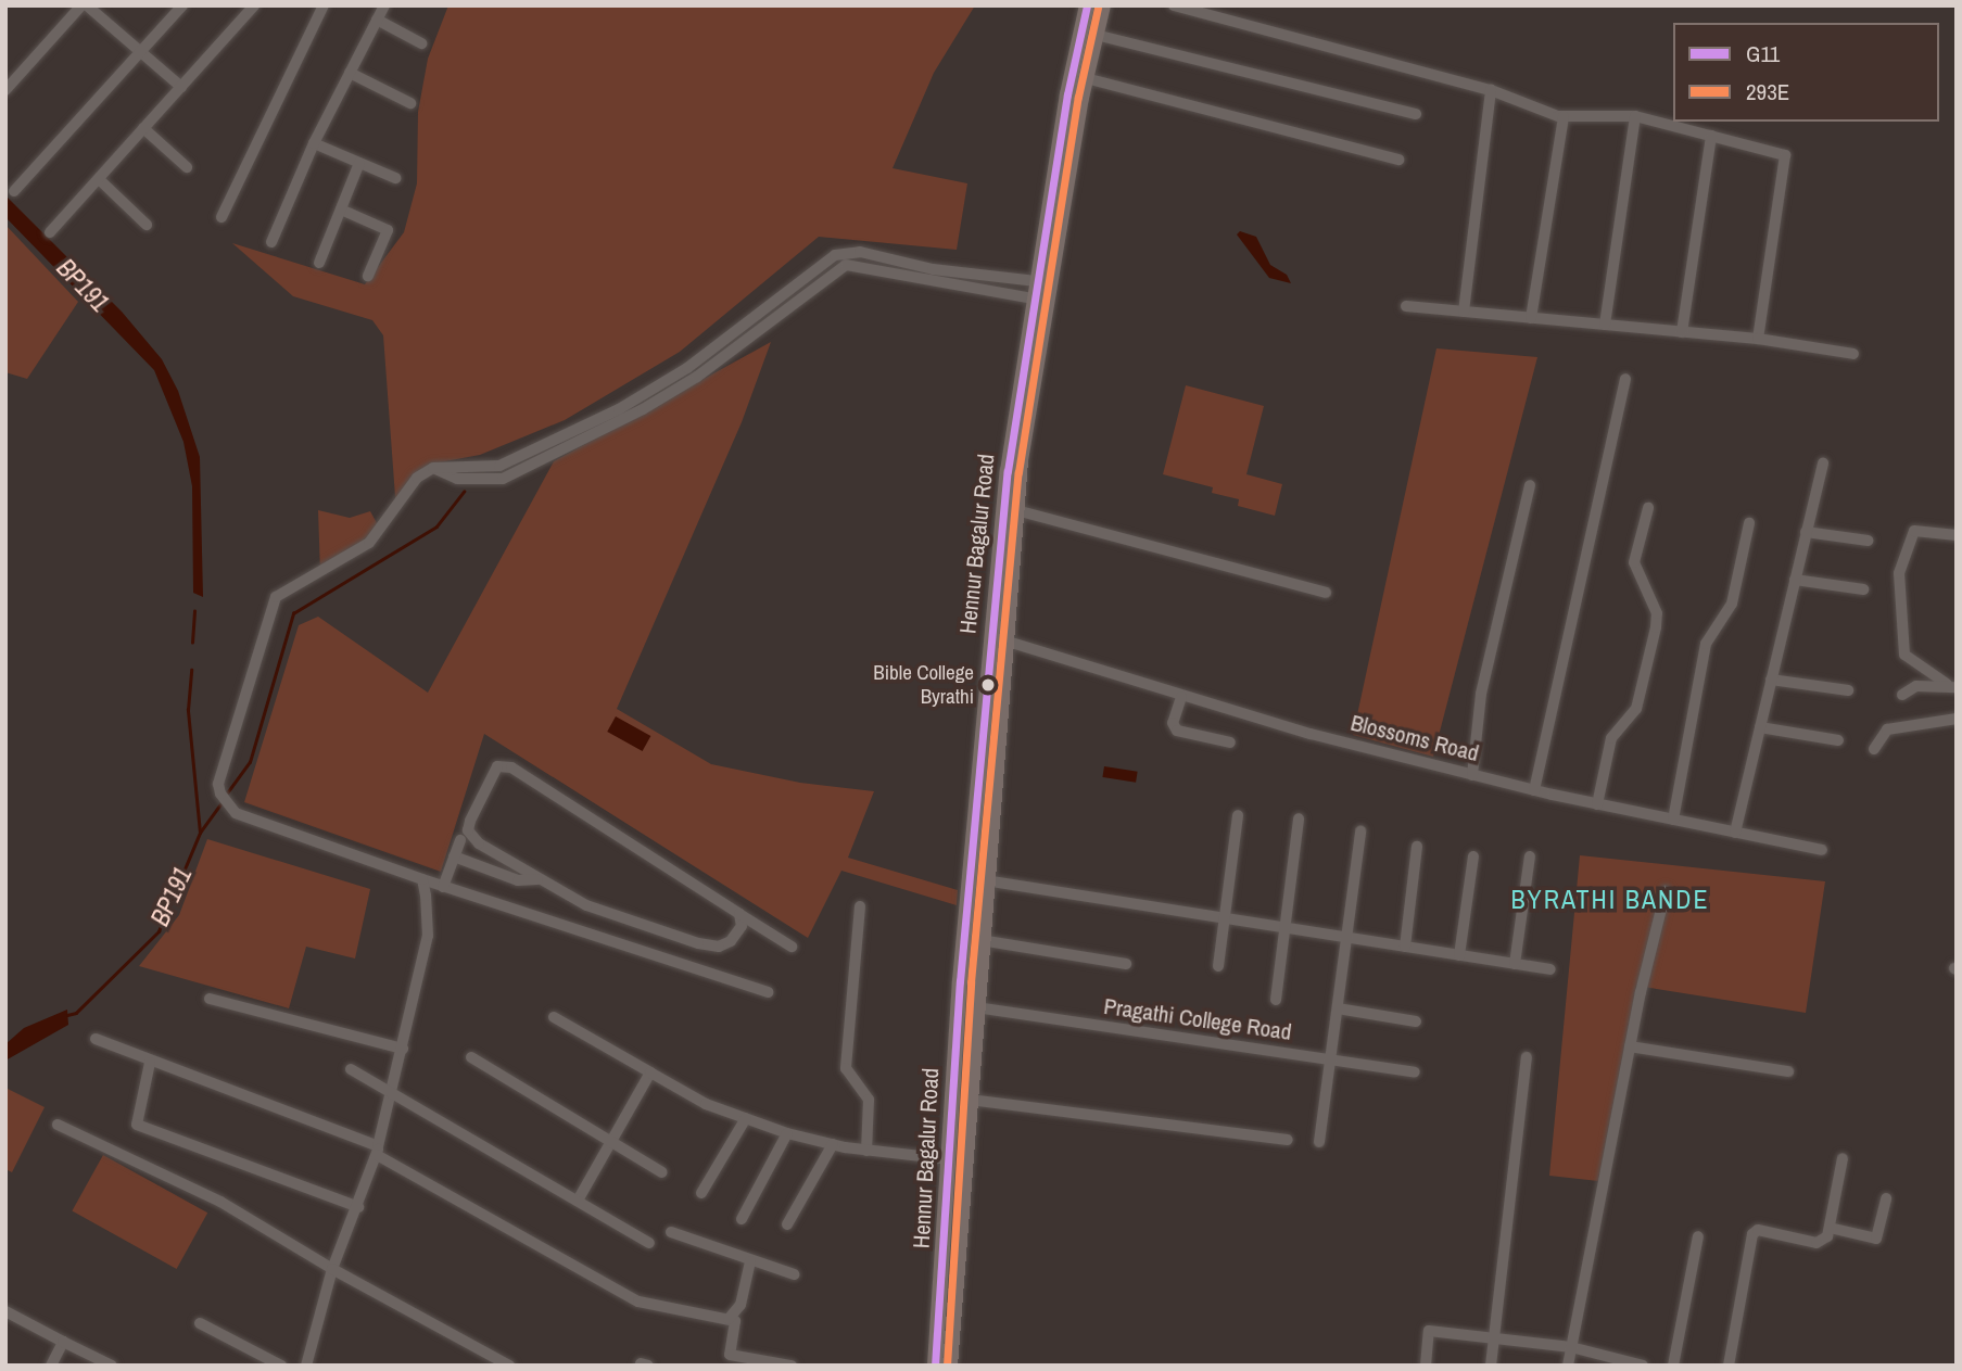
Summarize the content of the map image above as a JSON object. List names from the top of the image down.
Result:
{
  "streets": {
    "main road": ["Hennur Bagalur Road"],
    "street": ["Blossoms Road", "Pragathi College Road"]
  },
  "crossings": [
    ["Hennur Bagalur Road", "Blossoms Road"],
    ["Hennur Bagalur Road", "Pragathi College Road"]
  ],
  "districts": ["BYRATHI BANDE"],
  "water": ["BP191"],
  "places": ["Bible College Byrathi"],
  "lines": ["transit line G11", "transit line 293E"],
  "legend": ["G11", "293E"]
}
